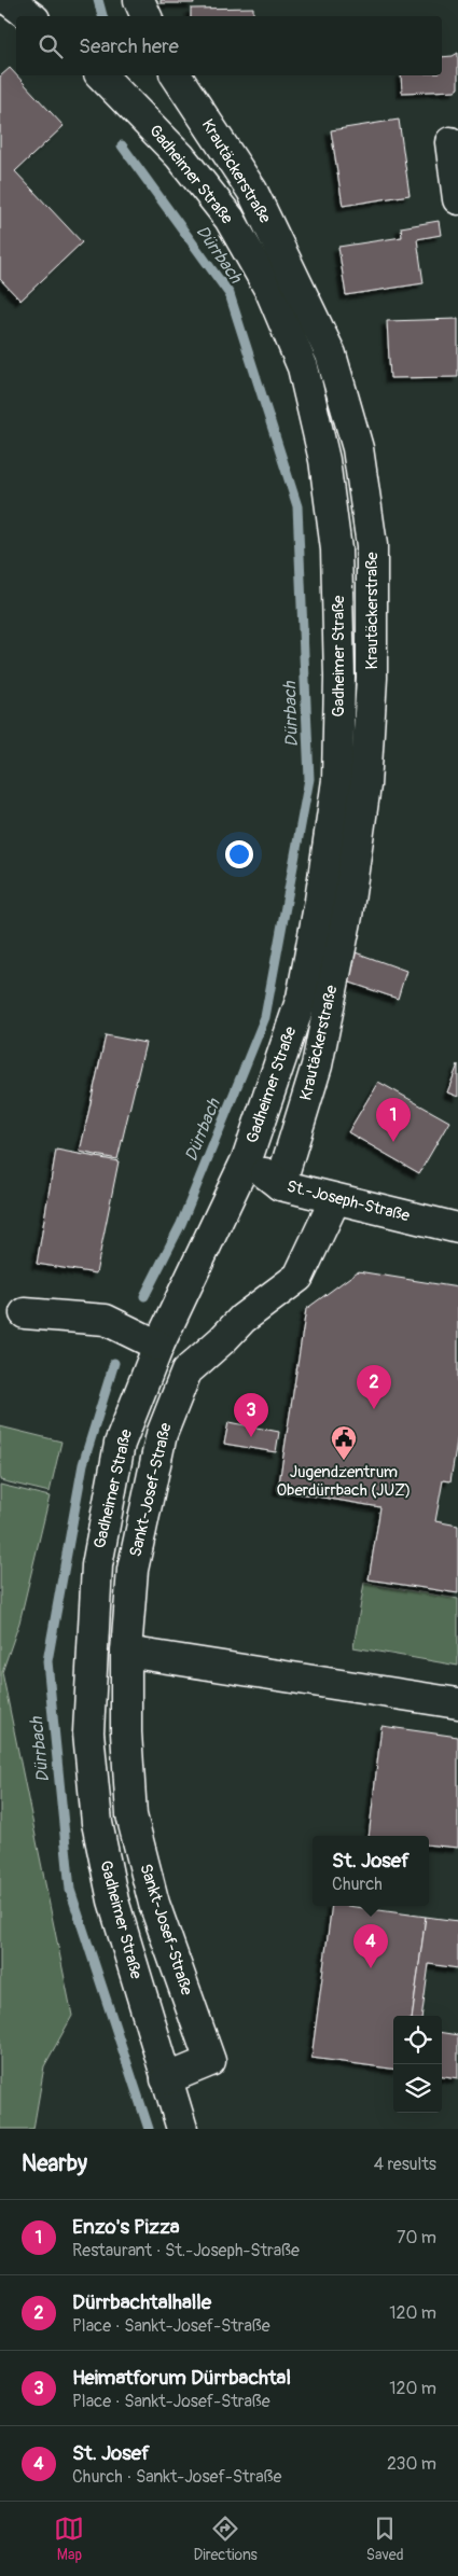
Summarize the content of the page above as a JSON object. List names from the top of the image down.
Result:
{
  "streets": {
    "street": [
      "Krautäckerstraße",
      "Gadheimer Straße",
      "St.-Joseph-Straße",
      "Sankt-Josef-Straße"
    ]
  },
  "crossings": [
    ["Krautäckerstraße", "St.-Joseph-Straße"],
    ["Gadheimer Straße", "St.-Joseph-Straße"],
    ["Gadheimer Straße", "Sankt-Josef-Straße"],
    ["St.-Joseph-Straße", "Sankt-Josef-Straße"]
  ],
  "water": ["Dürrbach"],
  "places": {
    "public building": ["Jugendzentrum Oberdürrbach (JUZ)"]
  },
  "page": {
    "search": "Search here",
    "pins": [
      "1",
      "2",
      "3",
      "4"
    ],
    "popup": ["St. Josef", "Church"],
    "heading": ["Nearby", "4 results"],
    "list": [
      {
        "mark": "1",
        "name": "Enzo's Pizza",
        "note": "Restaurant · St.-Joseph-Straße",
        "value": "70 m"
      },
      {
        "mark": "2",
        "name": "Dürrbachtalhalle",
        "note": "Place · Sankt-Josef-Straße",
        "value": "120 m"
      },
      {
        "mark": "3",
        "name": "Heimatforum Dürrbachtal",
        "note": "Place · Sankt-Josef-Straße",
        "value": "120 m"
      },
      {
        "mark": "4",
        "name": "St. Josef",
        "note": "Church · Sankt-Josef-Straße",
        "value": "230 m"
      }
    ],
    "nav": ["Map", "Directions", "Saved"]
  }
}
